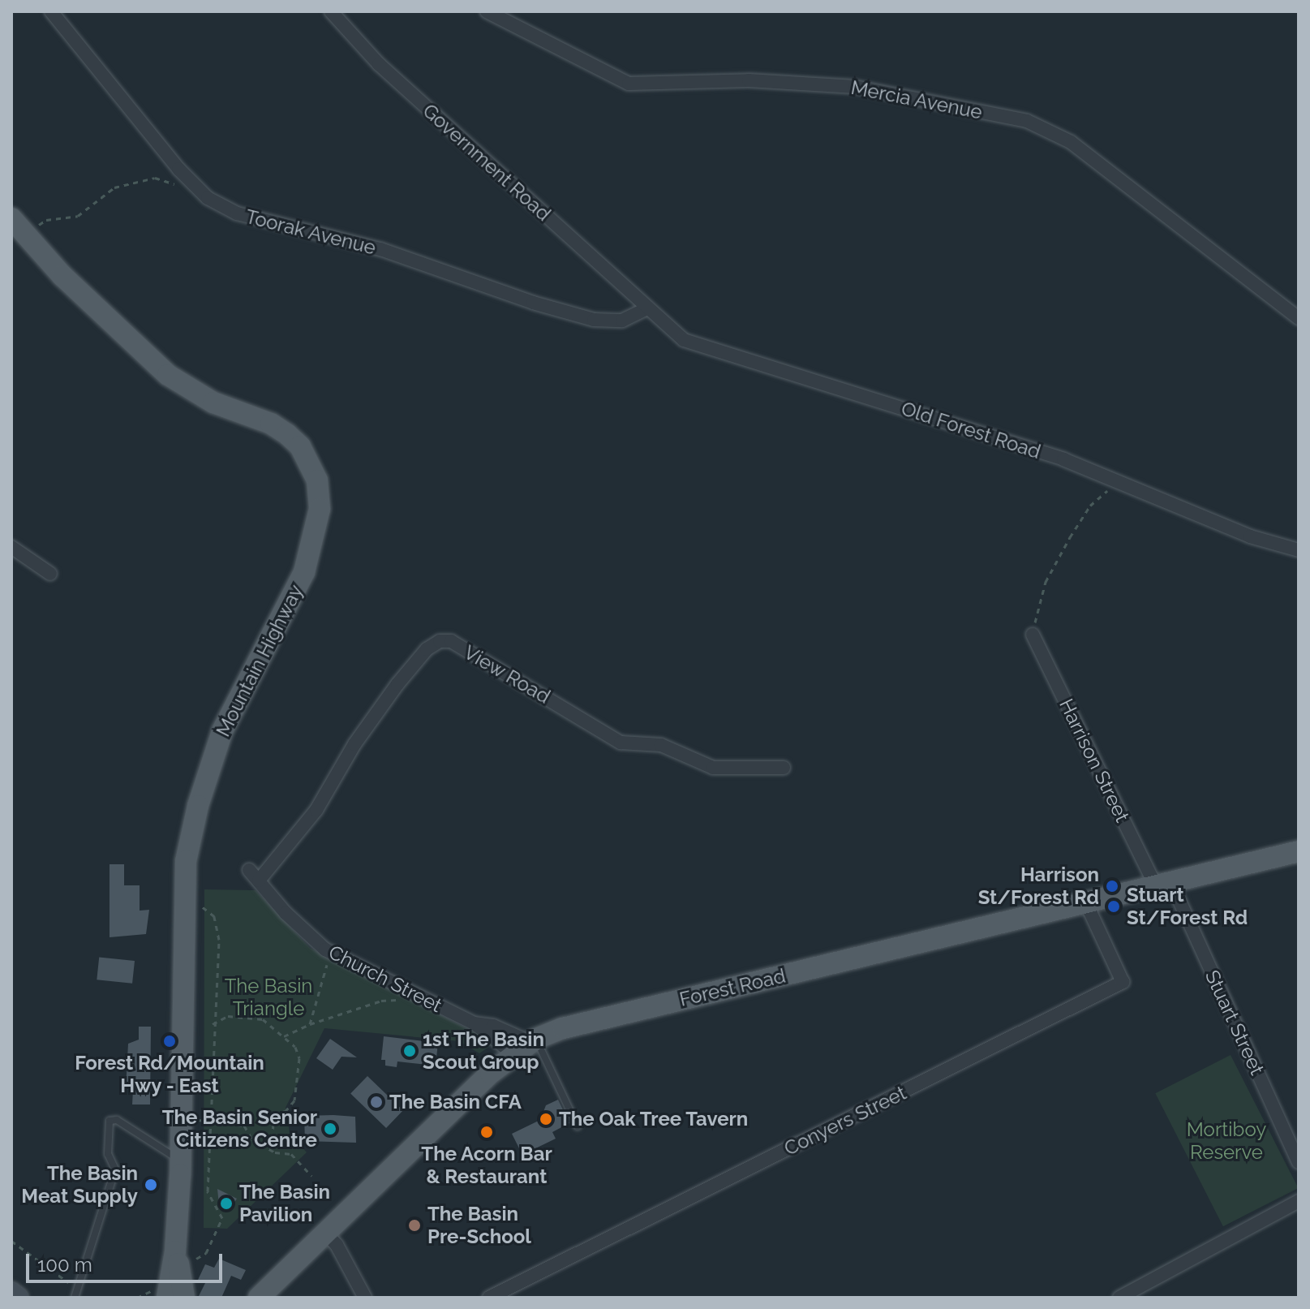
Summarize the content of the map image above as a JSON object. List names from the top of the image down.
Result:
{
  "streets": {
    "main road": ["Mountain Highway", "Forest Road"],
    "street": [
      "Mercia Avenue",
      "Government Road",
      "Toorak Avenue",
      "Old Forest Road",
      "View Road",
      "Harrison Street",
      "Church Street",
      "Stuart Street",
      "Conyers Street"
    ]
  },
  "crossings": [
    ["Government Road", "Toorak Avenue"],
    ["Government Road", "Old Forest Road"],
    ["Toorak Avenue", "Old Forest Road"],
    ["View Road", "Church Street"],
    ["Harrison Street", "Forest Road"],
    ["Harrison Street", "Stuart Street"],
    ["Church Street", "Forest Road"],
    ["Forest Road", "Stuart Street"],
    ["Forest Road", "Conyers Street"]
  ],
  "parks": ["The Basin Triangle", "Mortiboy Reserve"],
  "places": [
    "Harrison St/Forest Rd",
    "Stuart St/Forest Rd",
    "Forest Rd/Mountain Hwy - East",
    "1st The Basin Scout Group",
    "The Basin CFA",
    "The Oak Tree Tavern",
    "The Basin Senior Citizens Centre",
    "The Acorn Bar & Restaurant",
    "The Basin Meat Supply",
    "The Basin Pavilion",
    "The Basin Pre-School"
  ],
  "scale_bar": "100 m"
}
